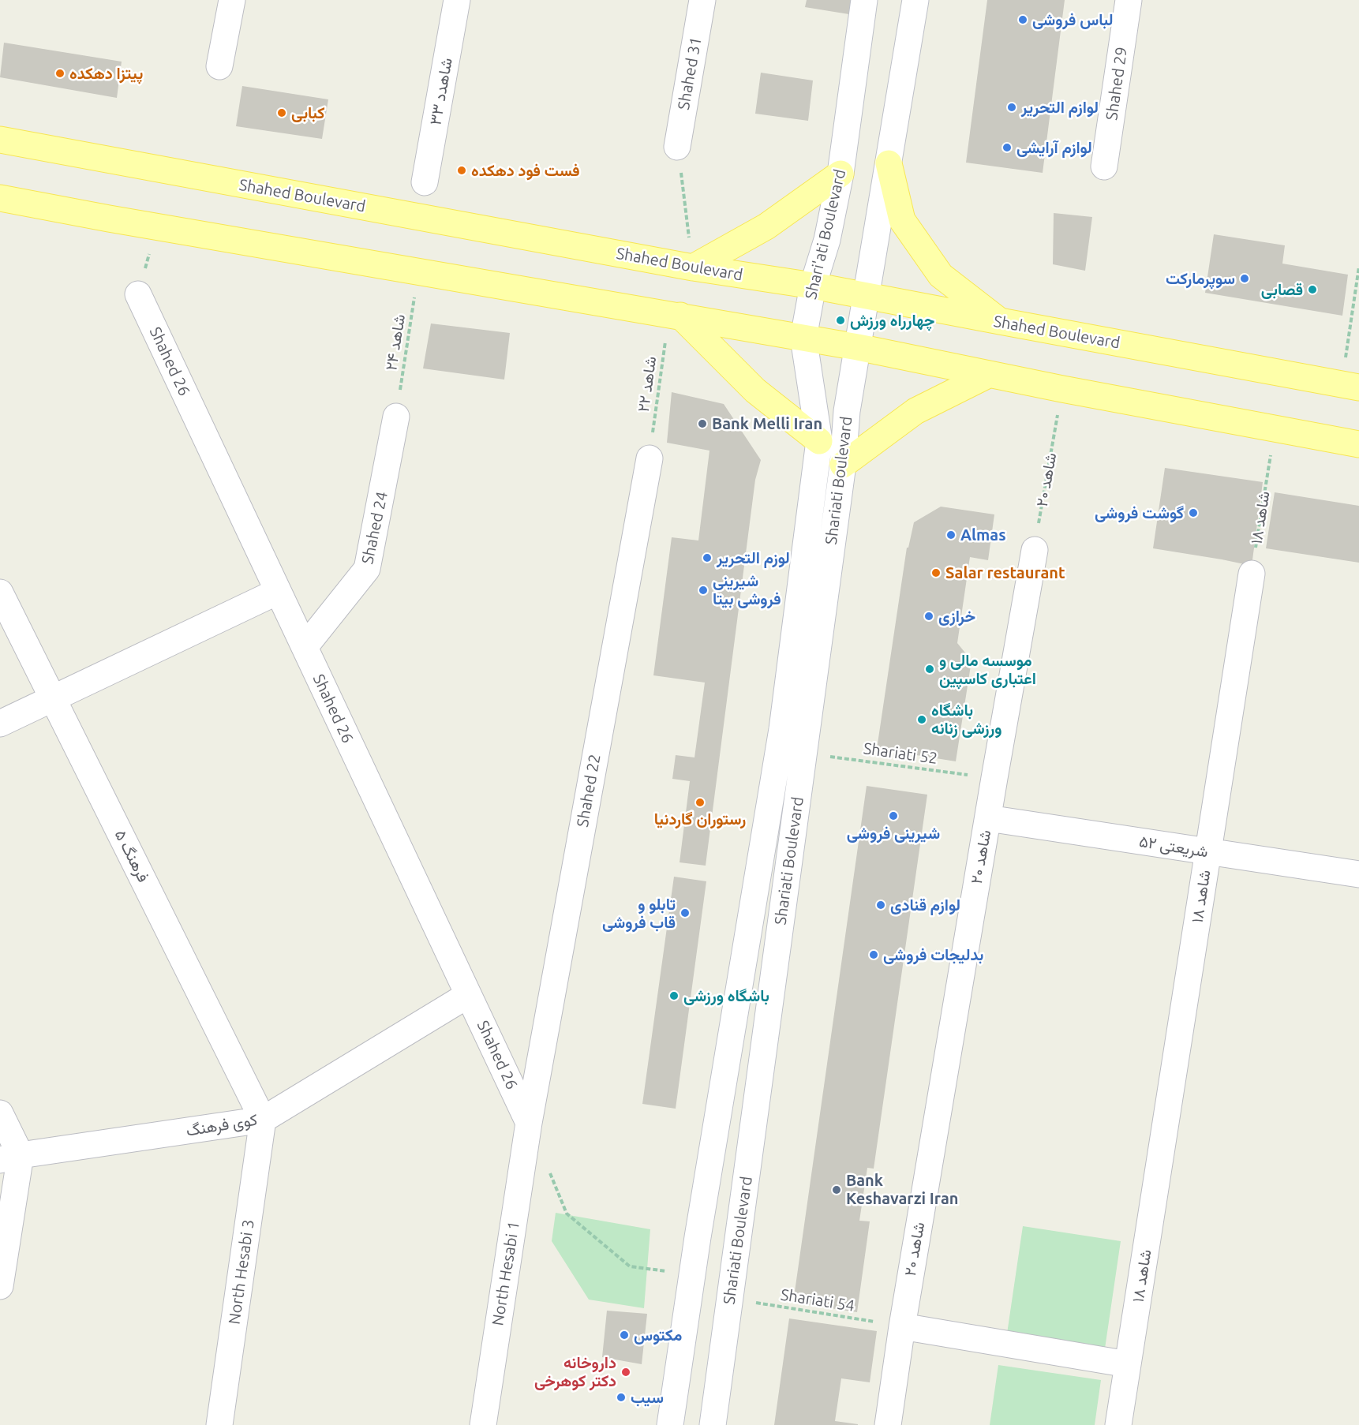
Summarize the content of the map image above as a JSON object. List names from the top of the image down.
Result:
{
  "streets": {
    "main road": ["Shahed Boulevard"],
    "street": [
      "Shahed 31",
      "Shahed 29",
      "شاهدد ۳۳",
      "Shari'ati Boulevard",
      "Shahed 26",
      "شاهد ۲۰",
      "Shariati Boulevard",
      "شاهد ۱۸",
      "Shahed 24",
      "Shahed 22",
      "شریعتی ۵۲",
      "فرهنگ ۵",
      "کوی فرهنگ",
      "North Hesabi 3",
      "North Hesabi 1"
    ],
    "path": [
      "شاهد ۲۴",
      "شاهد ۲۲",
      "Shariati 52",
      "Shariati 54"
    ]
  },
  "crossings": [
    ["Shahed Boulevard", "Shari'ati Boulevard"],
    ["Shahed Boulevard", "Shariati Boulevard"],
    ["Shari'ati Boulevard", "Shariati Boulevard"],
    ["شاهد ۲۴", "Shahed 24"],
    ["Shahed 26", "Shahed 24"],
    ["Shahed 26", "Shahed 22"],
    ["Shahed 26", "کوی فرهنگ"],
    ["Shahed 26", "North Hesabi 1"],
    ["شاهد ۲۲", "Shahed 22"],
    ["شاهد ۲۰", "Shariati 52"],
    ["شاهد ۲۰", "شریعتی ۵۲"],
    ["شاهد ۲۰", "Shariati 54"],
    ["Shariati Boulevard", "Shariati 52"],
    ["Shariati Boulevard", "Shariati 54"],
    ["شاهد ۱۸", "شریعتی ۵۲"],
    ["Shahed 22", "North Hesabi 1"],
    ["فرهنگ ۵", "کوی فرهنگ"],
    ["فرهنگ ۵", "North Hesabi 3"],
    ["کوی فرهنگ", "North Hesabi 3"]
  ],
  "places": [
    "لباس فروشی",
    "پیتزا دهکده",
    "لوازم التحریر",
    "کبابی",
    "لوازم آرایشی",
    "فست فود دهکده",
    "سوپرمارکت",
    "قصابی",
    "چهارراه ورزش",
    "Bank Melli Iran",
    "گوشت فروشی",
    "Almas",
    "لوزم التحریر",
    "Salar restaurant",
    "شیرینی فروشی بیتا",
    "خرازی",
    "موسسه مالی و اعتباری کاسپین",
    "باشگاه ورزشی زنانه",
    "رستوران گاردنیا",
    "شیرینی فروشی",
    "لوازم قنادی",
    "تابلو و قاب فروشی",
    "بدلیجات فروشی",
    "باشگاه ورزشی",
    "Bank Keshavarzi Iran",
    "مکتوس",
    "داروخانه دکتر کوهرخی",
    "سیب"
  ]
}
